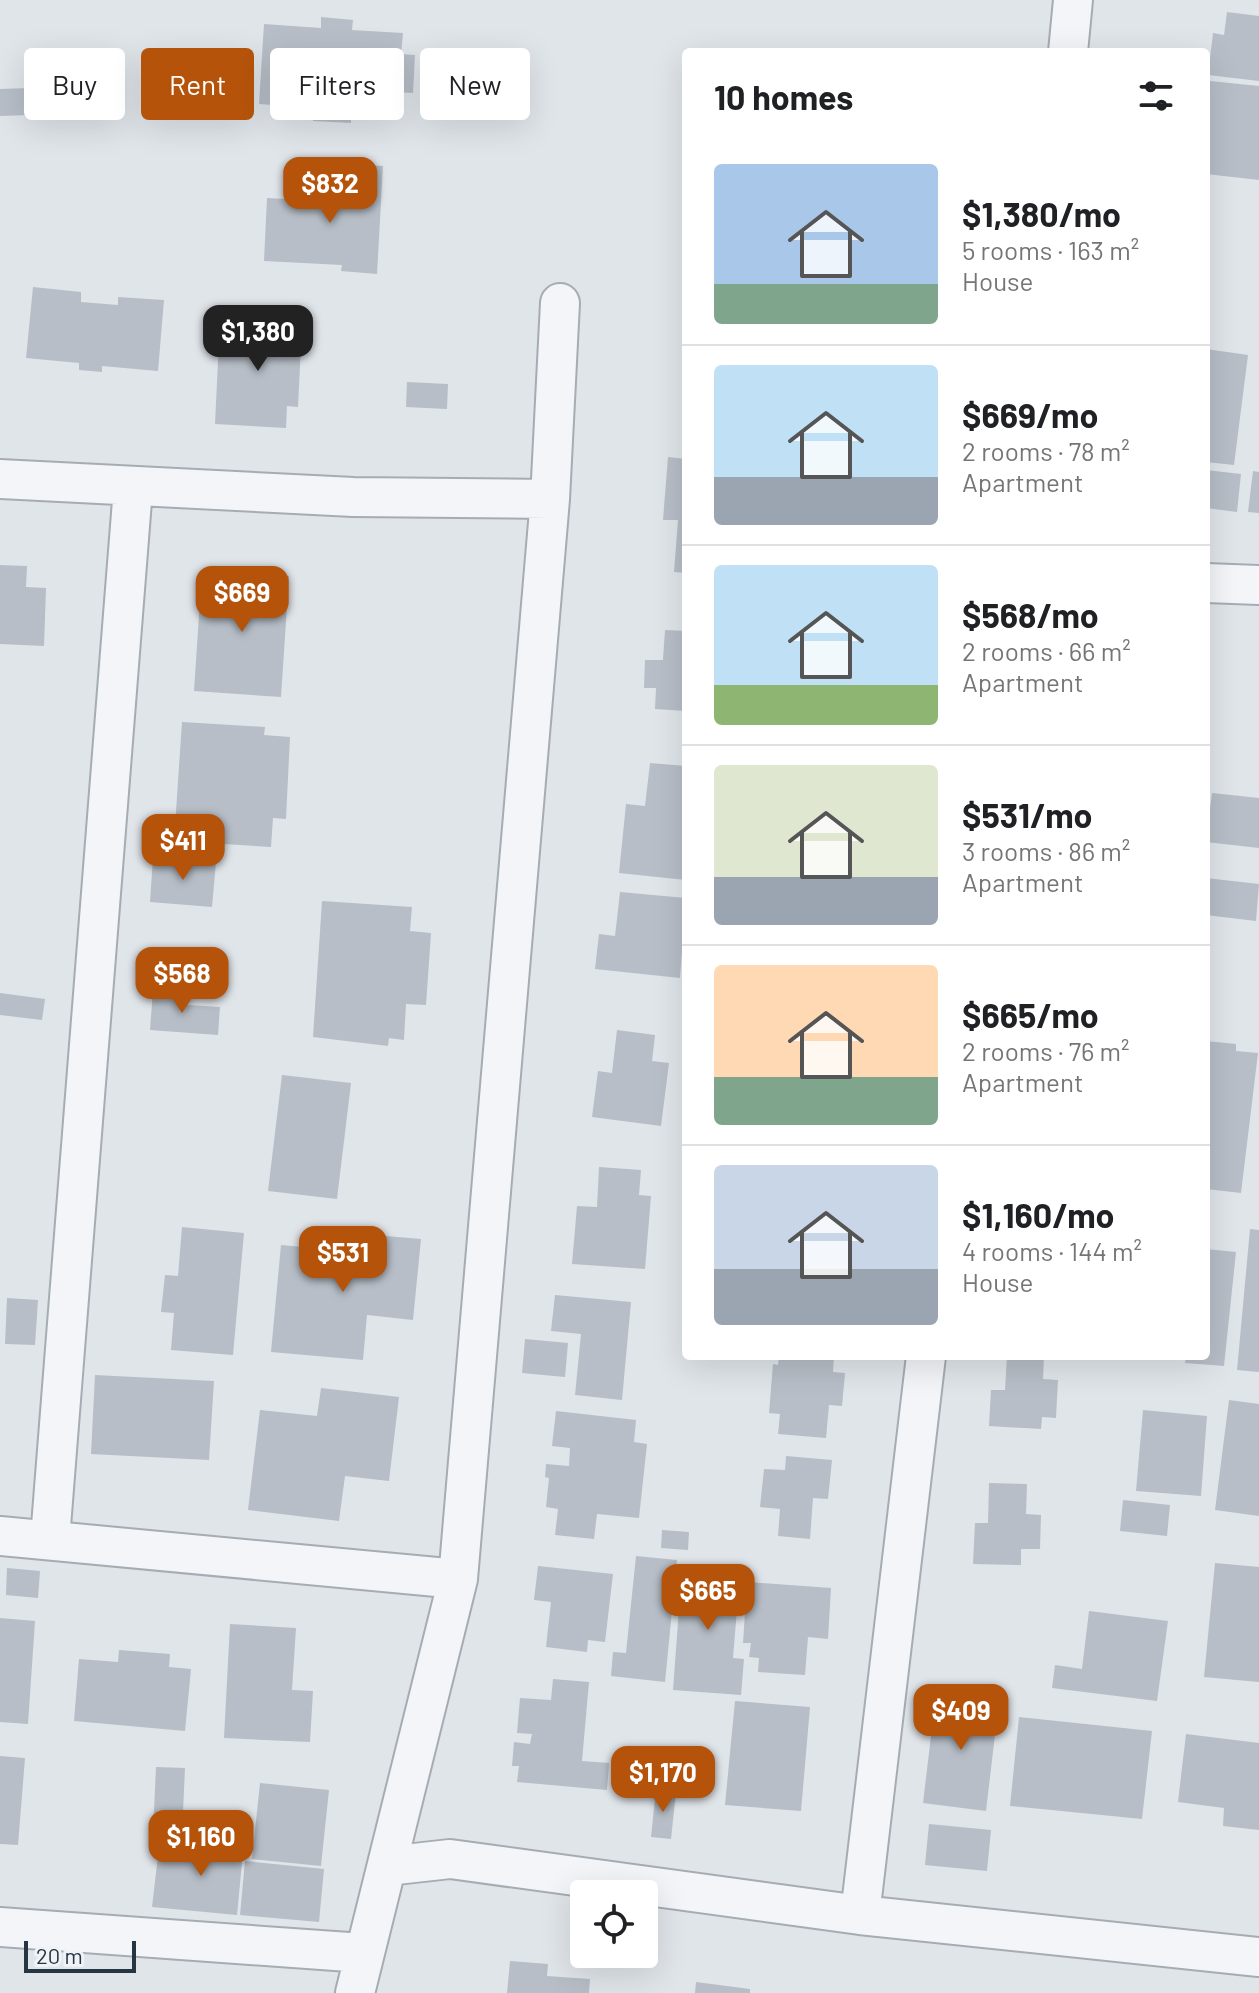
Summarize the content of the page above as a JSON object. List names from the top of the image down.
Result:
{
  "scale_bar": "20 m",
  "page": {
    "chip": [
      "Buy",
      "Rent",
      "Filters",
      "New"
    ],
    "heading": "10 homes",
    "list": [
      {
        "name": "$1,380/mo",
        "note": "5 rooms · 163 m² · House"
      },
      {
        "name": "$669/mo",
        "note": "2 rooms · 78 m² · Apartment"
      },
      {
        "name": "$568/mo",
        "note": "2 rooms · 66 m² · Apartment"
      },
      {
        "name": "$531/mo",
        "note": "3 rooms · 86 m² · Apartment"
      },
      {
        "name": "$665/mo",
        "note": "2 rooms · 76 m² · Apartment"
      },
      {
        "name": "$1,160/mo",
        "note": "4 rooms · 144 m² · House"
      }
    ],
    "price": [
      "$832",
      "$1,380",
      "$669",
      "$411",
      "$568",
      "$531",
      "$665",
      "$409",
      "$1,170",
      "$1,160"
    ],
    "scale": "20 m"
  }
}
